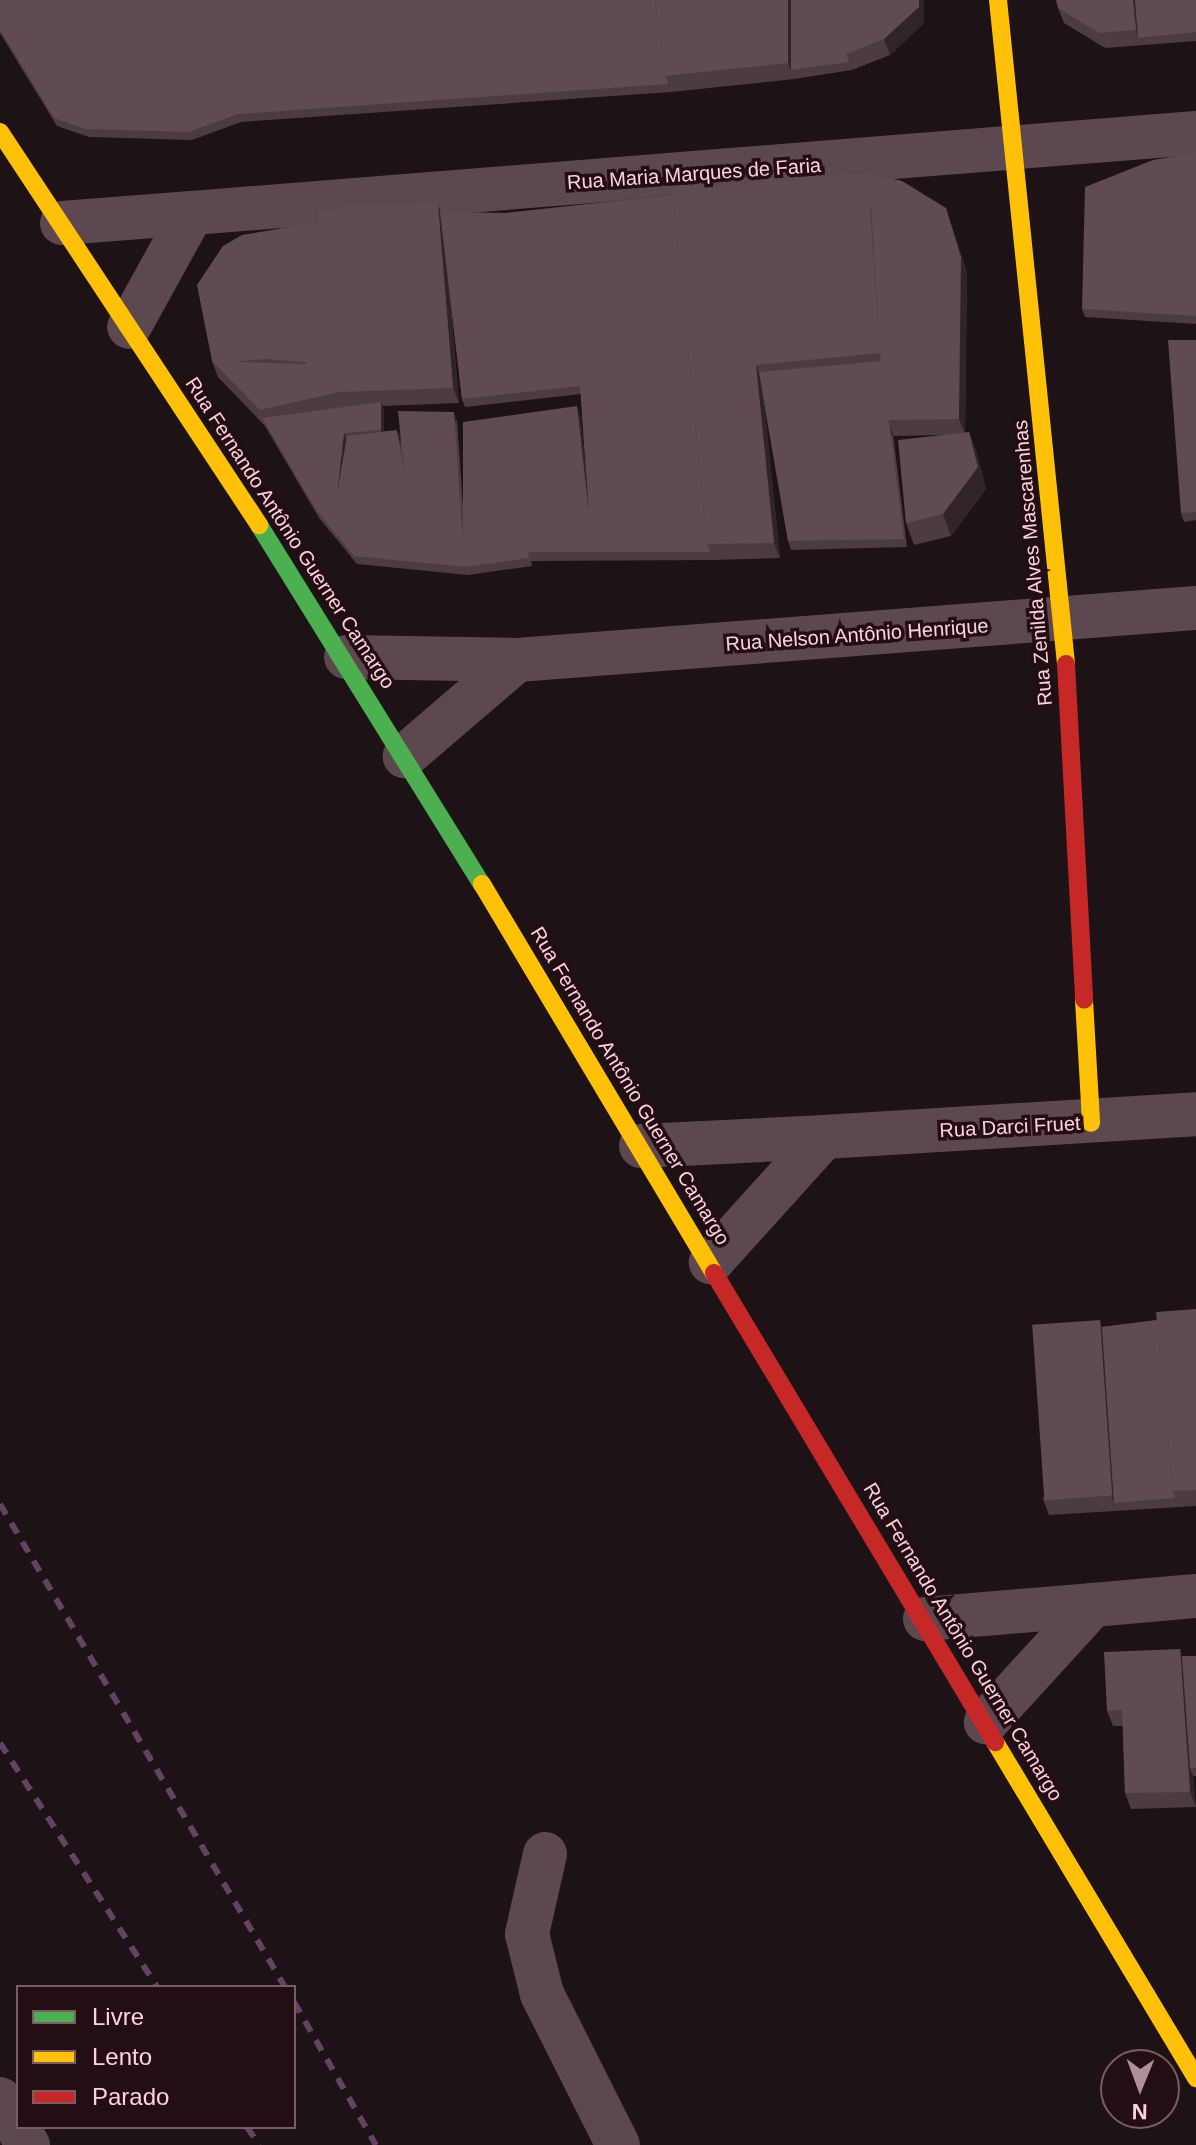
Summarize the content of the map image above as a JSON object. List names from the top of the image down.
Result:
{
  "streets": {
    "street": [
      "Rua Maria Marques de Faria",
      "Rua Fernando Antônio Guerner Camargo",
      "Rua Zenilda Alves Mascarenhas",
      "Rua Nelson Antônio Henrique",
      "Rua Darci Fruet"
    ]
  },
  "crossings": [
    ["Rua Maria Marques de Faria", "Rua Fernando Antônio Guerner Camargo"],
    ["Rua Maria Marques de Faria", "Rua Zenilda Alves Mascarenhas"],
    ["Rua Fernando Antônio Guerner Camargo", "Rua Nelson Antônio Henrique"],
    ["Rua Fernando Antônio Guerner Camargo", "Rua Darci Fruet"],
    ["Rua Zenilda Alves Mascarenhas", "Rua Nelson Antônio Henrique"],
    ["Rua Zenilda Alves Mascarenhas", "Rua Darci Fruet"]
  ],
  "legend": ["Livre", "Lento", "Parado"],
  "north": "bottom"
}
